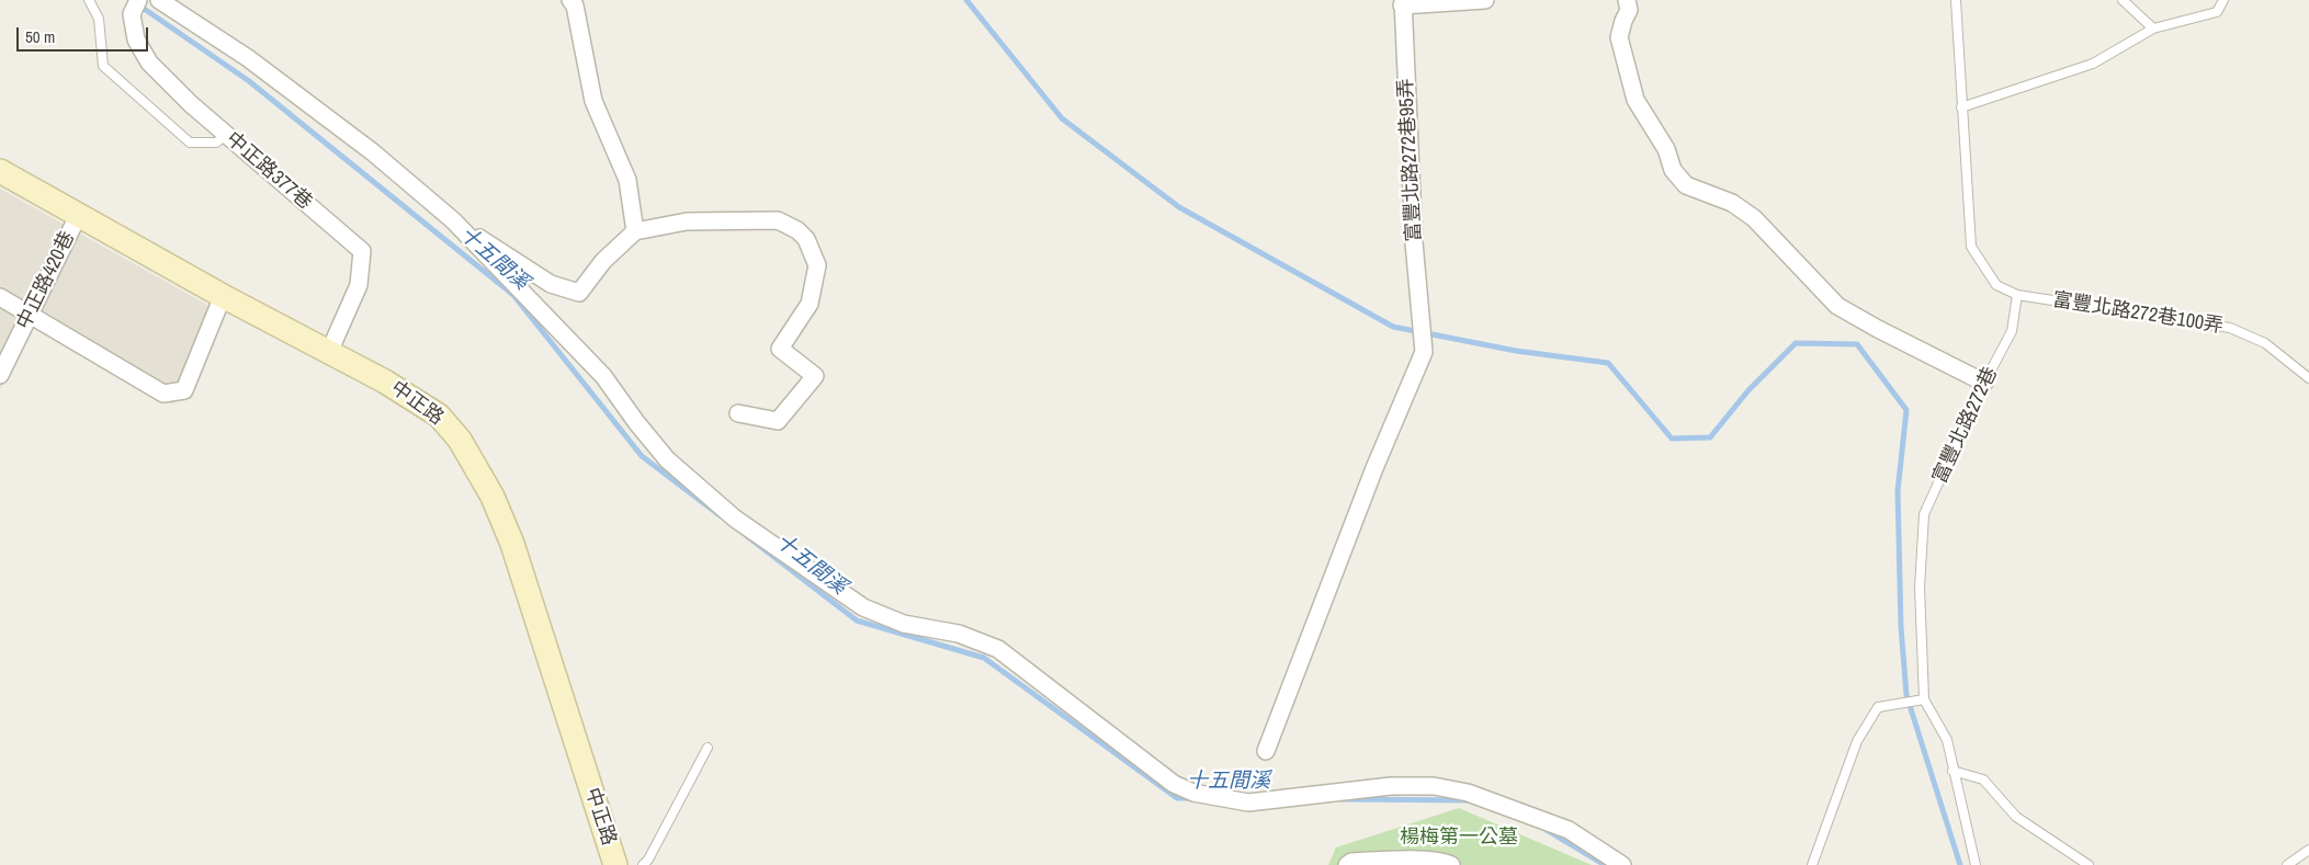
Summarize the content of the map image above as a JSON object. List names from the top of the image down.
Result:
{
  "streets": {
    "street": [
      "富豐北路272巷95弄",
      "中正路377巷",
      "中正路420巷",
      "中正路"
    ],
    "lane": ["富豐北路272巷100弄", "富豐北路272巷"]
  },
  "crossings": [
    ["中正路377巷", "中正路"],
    ["中正路420巷", "中正路"],
    ["富豐北路272巷100弄", "富豐北路272巷"]
  ],
  "water": ["十五間溪"],
  "parks": ["楊梅第一公墓"],
  "scale_bar": "50 m"
}
